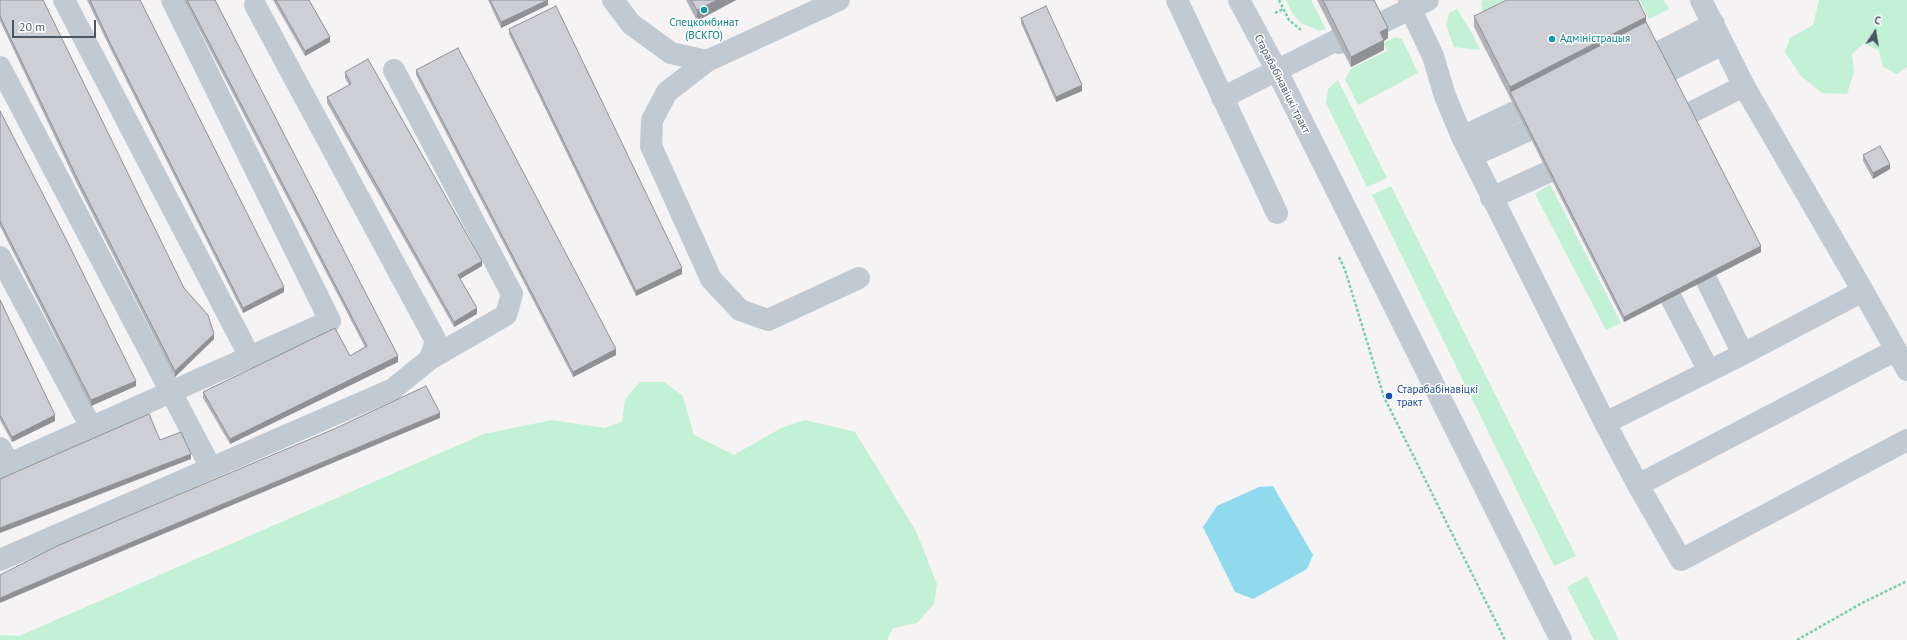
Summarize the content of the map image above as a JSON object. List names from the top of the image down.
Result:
{
  "streets": {
    "street": ["Старабабінавіцкі тракт"]
  },
  "places": ["Спецкомбинат (ВСКГО)", "Адміністрацыя", "Старабабінавіцкі тракт"],
  "scale_bar": "20 m",
  "north": "top"
}
